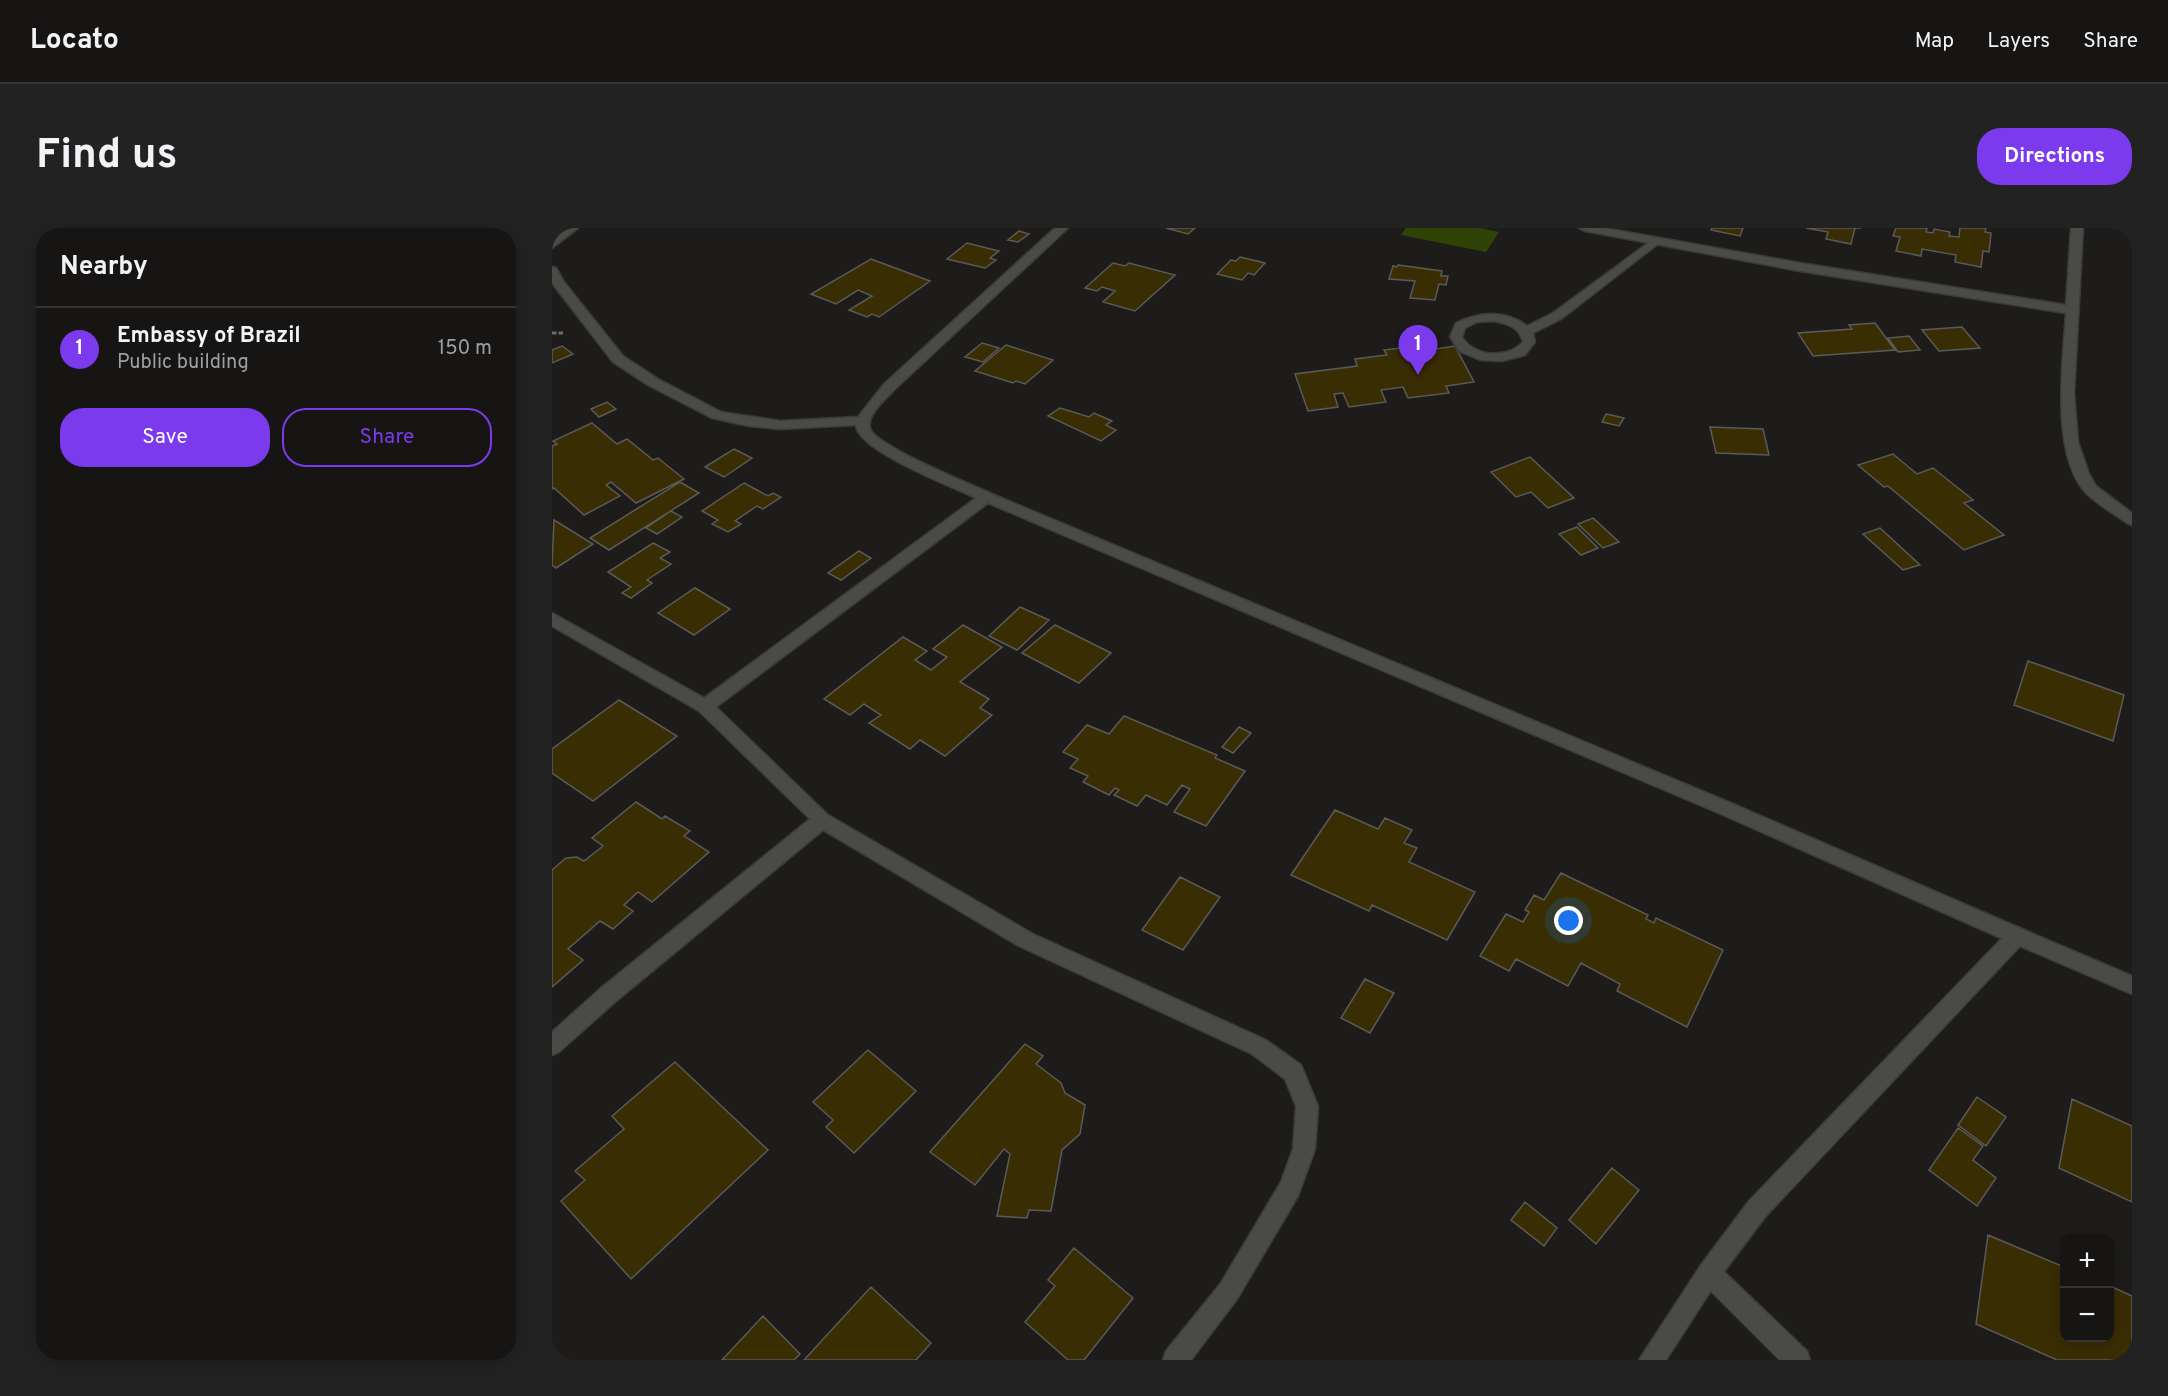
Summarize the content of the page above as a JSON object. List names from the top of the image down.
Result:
{
  "page": {
    "header": "Locato",
    "nav": ["Map", "Layers", "Share"],
    "buttons": [
      "Directions",
      ["Save", "Share"]
    ],
    "title": "Find us",
    "heading": "Nearby",
    "list": [
      {
        "mark": "1",
        "name": "Embassy of Brazil",
        "note": "Public building",
        "value": "150 m"
      }
    ],
    "pins": "1",
    "map_buttons": ["+", "−"]
  }
}
